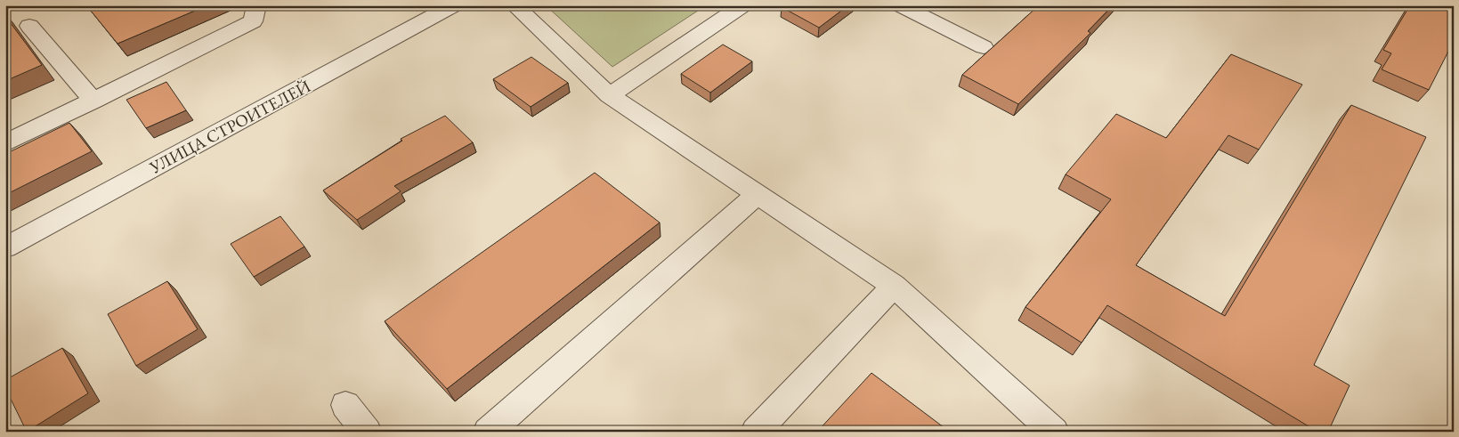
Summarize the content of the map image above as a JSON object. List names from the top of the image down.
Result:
{
  "streets": {
    "street": ["УЛИЦА СТРОИТЕЛЕЙ"]
  }
}
